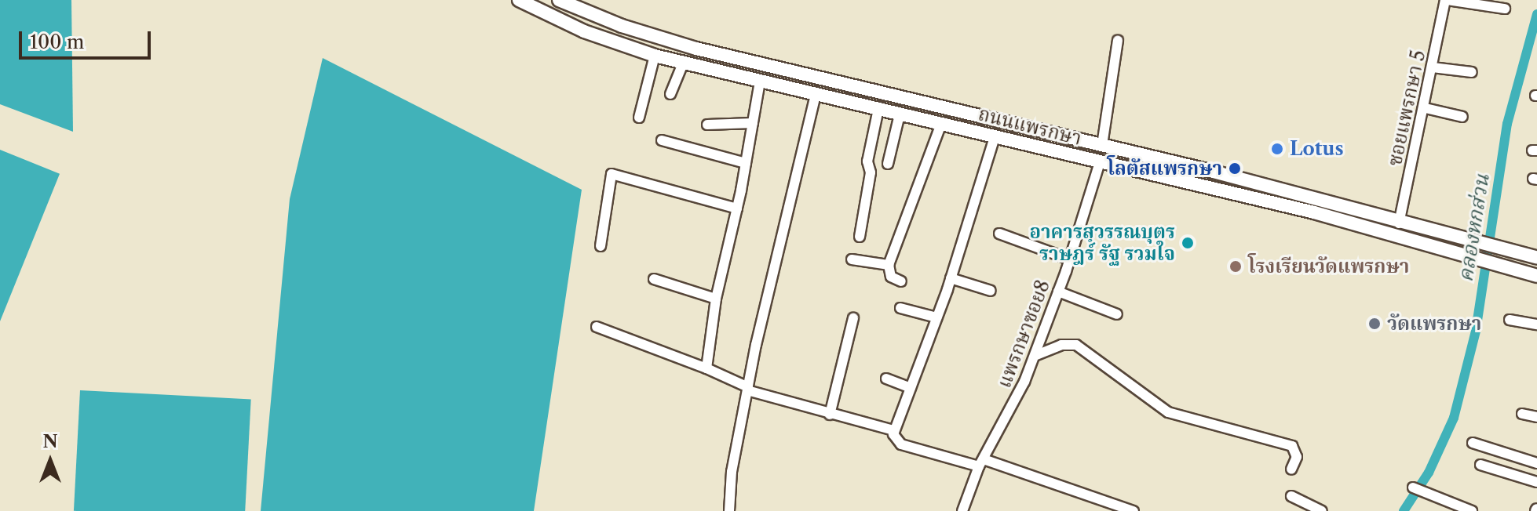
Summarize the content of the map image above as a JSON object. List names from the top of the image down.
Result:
{
  "streets": {
    "main road": ["ถนนแพรกษา"],
    "street": ["ซอยแพรกษา 5", "แพรกษาซอย8"]
  },
  "crossings": [
    ["ซอยแพรกษา 5", "ถนนแพรกษา"],
    ["ถนนแพรกษา", "แพรกษาซอย8"]
  ],
  "water": ["คลองหกส่วน"],
  "places": [
    "Lotus",
    "โลตัสแพรกษา",
    "อาคารสุวรรณบุตร ราษฎร์ รัฐ รวมใจ",
    "โรงเรียนวัดแพรกษา",
    "วัดแพรกษา"
  ],
  "scale_bar": "100 m",
  "north": "top"
}
